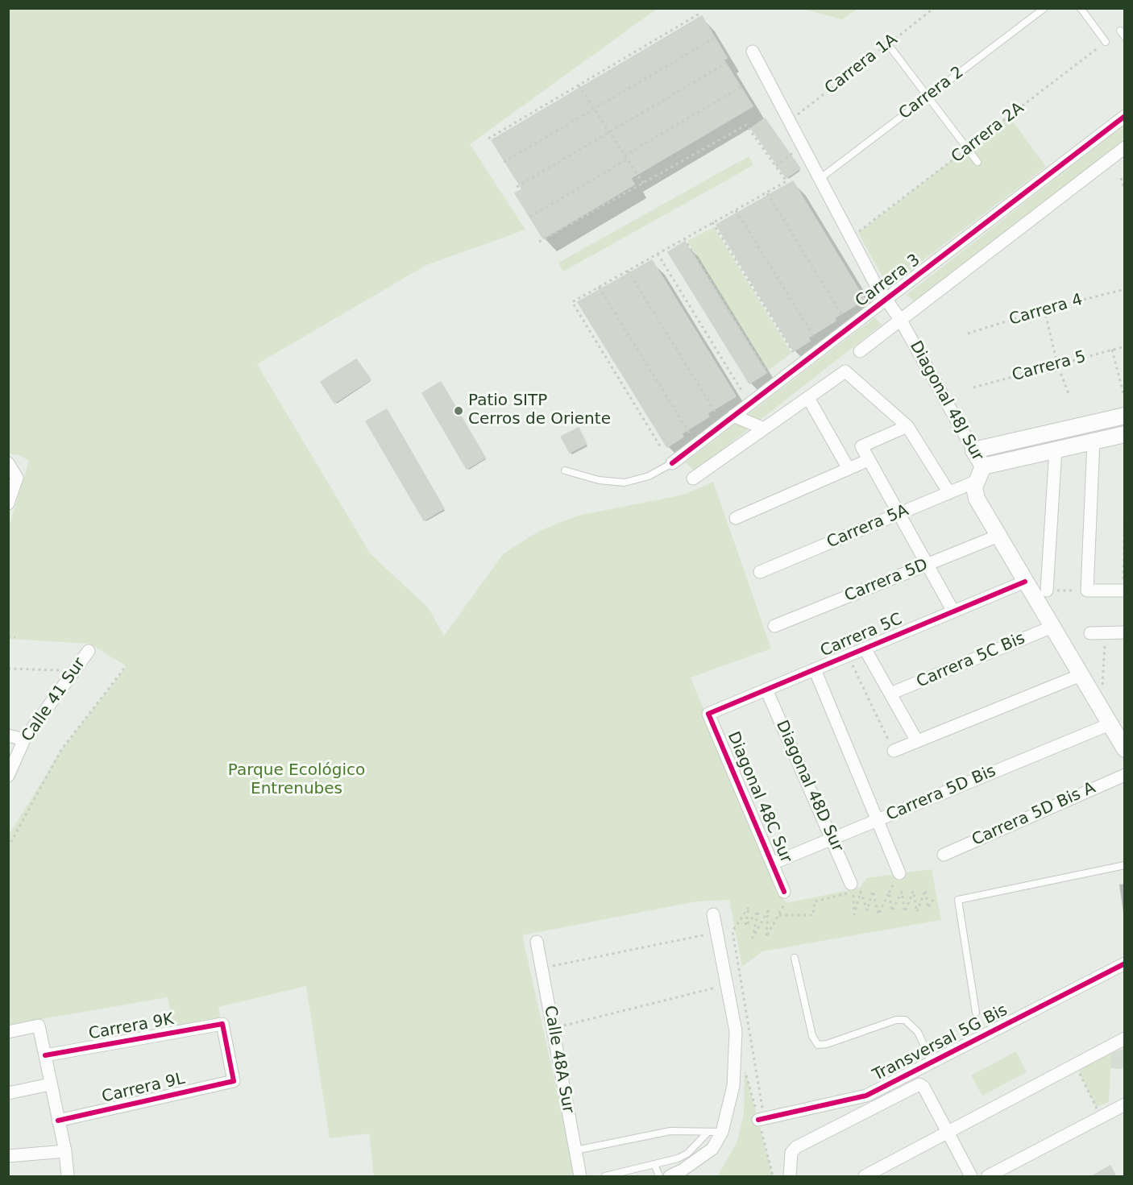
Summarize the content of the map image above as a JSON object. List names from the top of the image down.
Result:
{
  "streets": {
    "street": [
      "Carrera 3",
      "Diagonal 48J Sur",
      "Carrera 5A",
      "Carrera 5D",
      "Carrera 5C",
      "Carrera 5C Bis",
      "Calle 41 Sur",
      "Diagonal 48D Sur",
      "Carrera 5D Bis",
      "Diagonal 48C Sur",
      "Carrera 5D Bis A",
      "Carrera 9K",
      "Transversal 5G Bis",
      "Calle 48A Sur",
      "Carrera 9L"
    ],
    "lane": ["Carrera 2"],
    "path": [
      "Carrera 1A",
      "Carrera 2A",
      "Carrera 4",
      "Carrera 5"
    ]
  },
  "crossings": [
    ["Carrera 1A", "Diagonal 48J Sur"],
    ["Carrera 2", "Diagonal 48J Sur"],
    ["Carrera 2A", "Diagonal 48J Sur"],
    ["Carrera 3", "Diagonal 48J Sur"],
    ["Diagonal 48J Sur", "Carrera 5A"],
    ["Diagonal 48J Sur", "Carrera 5D"],
    ["Diagonal 48J Sur", "Carrera 5C"],
    ["Diagonal 48J Sur", "Carrera 5C Bis"],
    ["Diagonal 48J Sur", "Carrera 5D Bis"],
    ["Carrera 5C", "Diagonal 48D Sur"],
    ["Carrera 5C", "Diagonal 48C Sur"],
    ["Diagonal 48D Sur", "Carrera 5D Bis"],
    ["Carrera 5D Bis", "Diagonal 48C Sur"],
    ["Carrera 9K", "Carrera 9L"]
  ],
  "parks": ["Parque Ecológico Entrenubes"],
  "places": ["Patio SITP Cerros de Oriente"]
}
